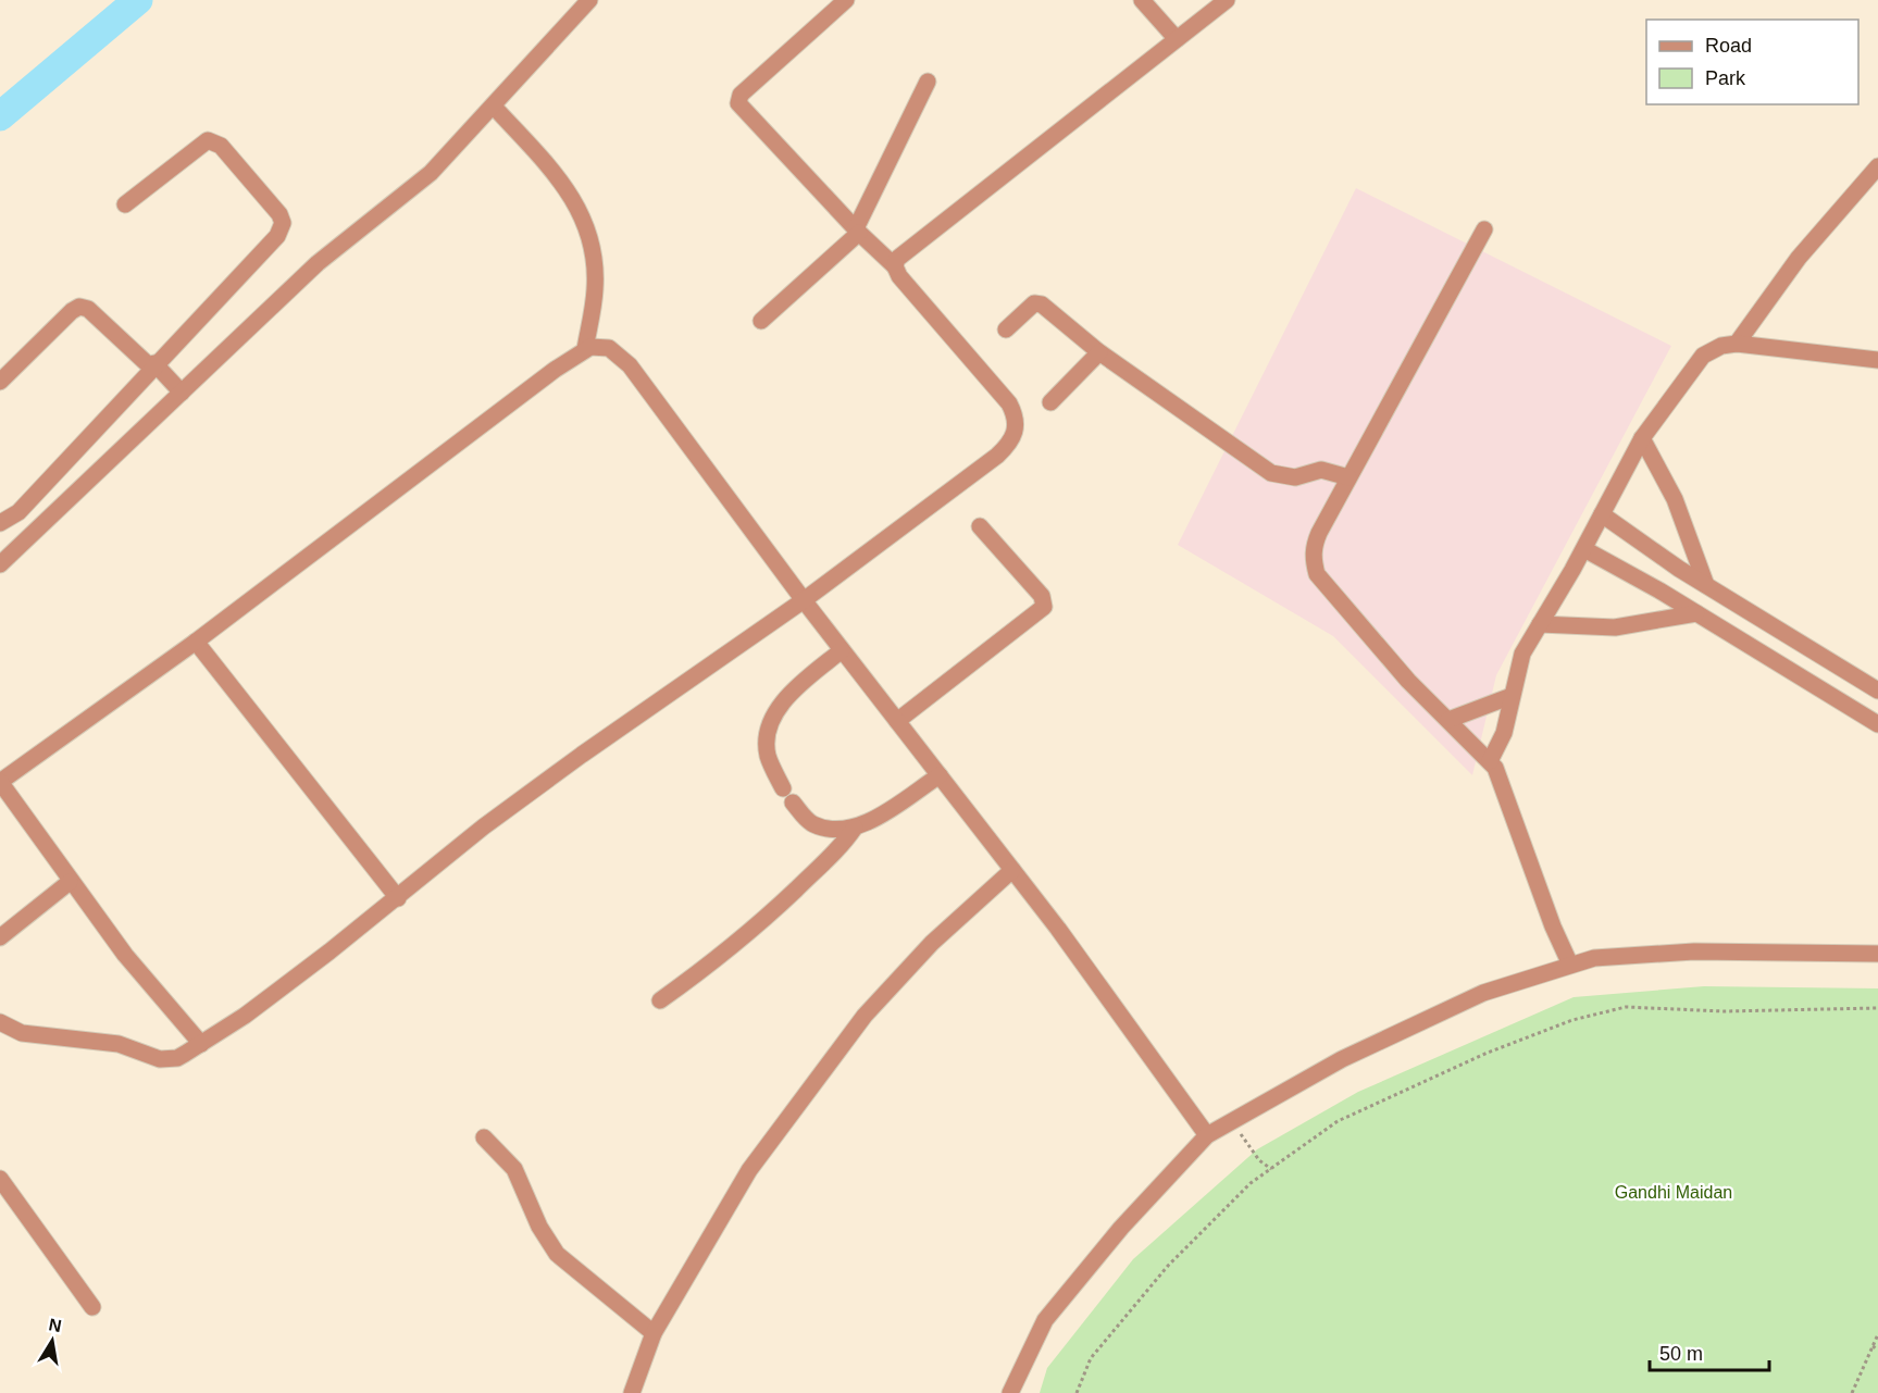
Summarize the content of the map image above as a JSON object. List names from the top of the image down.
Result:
{
  "parks": ["Gandhi Maidan"],
  "legend": ["Road", "Park"],
  "scale_bar": "50 m",
  "north": "top"
}
